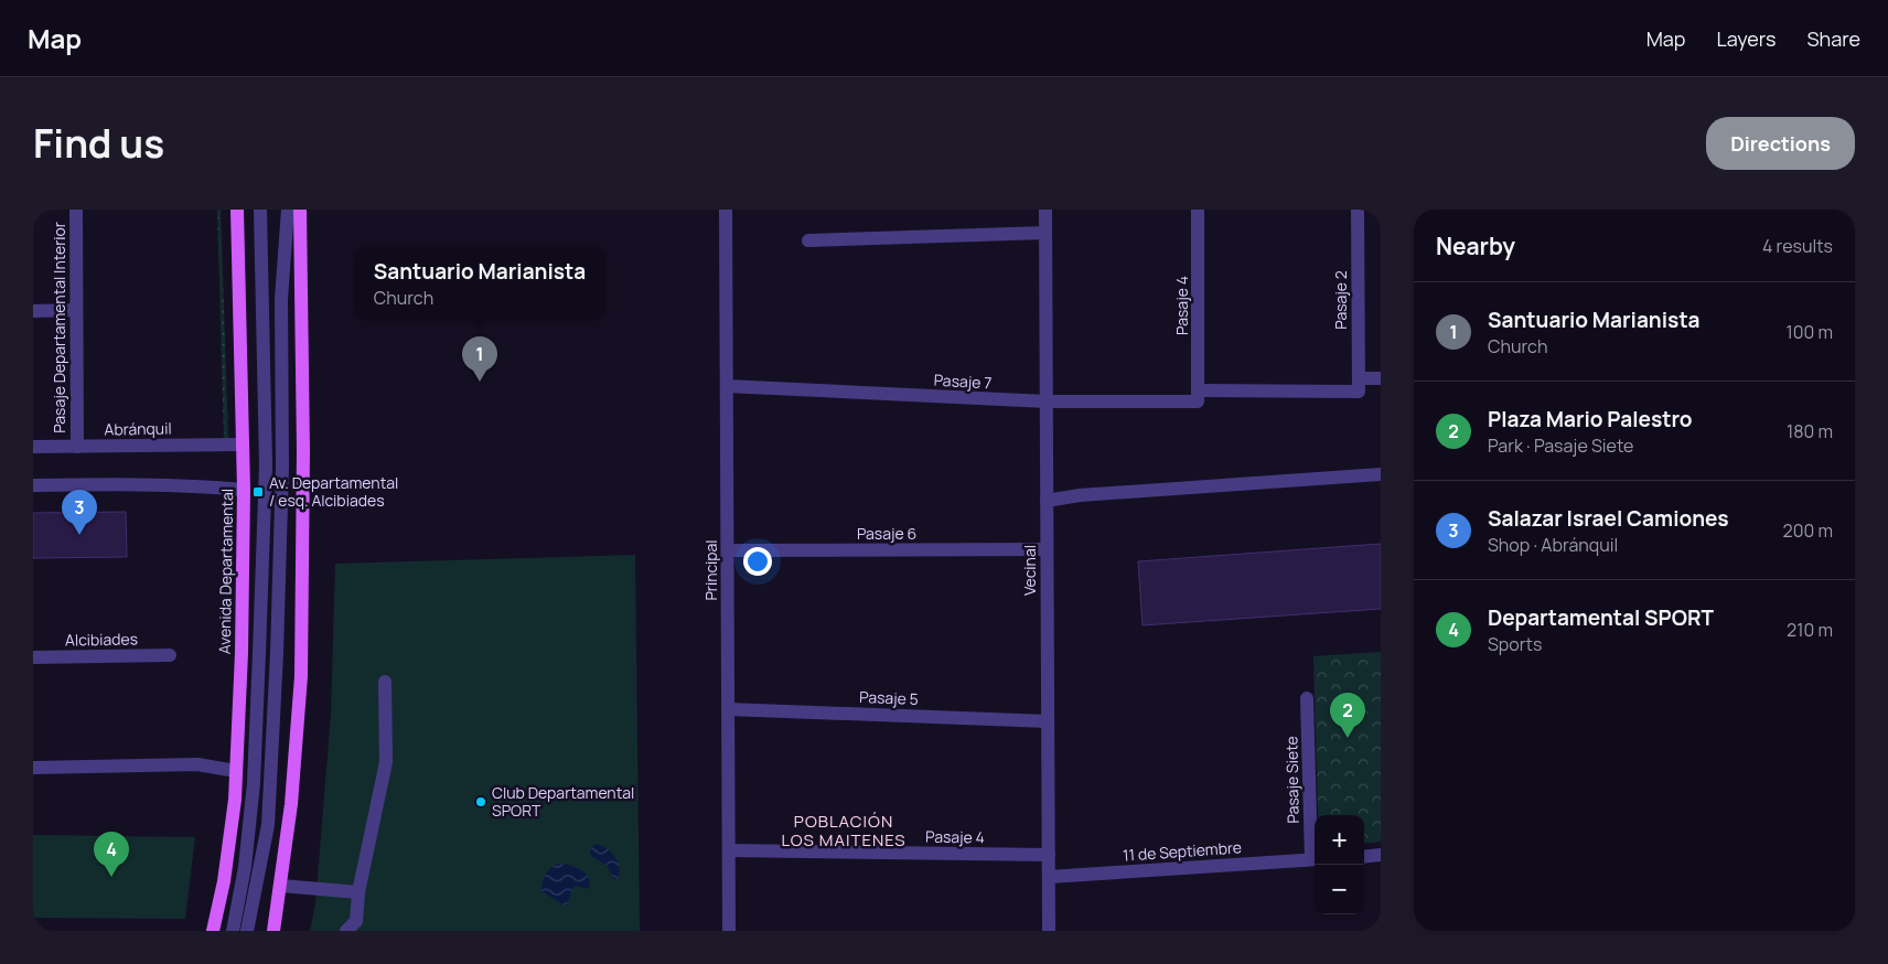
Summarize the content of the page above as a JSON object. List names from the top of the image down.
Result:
{
  "streets": {
    "main road": ["Avenida Departamental"],
    "street": [
      "Pasaje 2",
      "Pasaje 4",
      "Pasaje Departamental Interior",
      "Pasaje 7",
      "Abránquil",
      "Pasaje 6",
      "Principal",
      "Vecinal",
      "Alcibiades",
      "Pasaje 5",
      "Pasaje Siete",
      "11 de Septiembre"
    ]
  },
  "crossings": [
    ["Pasaje 2", "Pasaje 7"],
    ["Pasaje 4", "Pasaje 7"],
    ["Pasaje 4", "Principal"],
    ["Pasaje 4", "Vecinal"],
    ["Pasaje Departamental Interior", "Abránquil"],
    ["Pasaje 7", "Principal"],
    ["Pasaje 7", "Vecinal"],
    ["Abránquil", "Avenida Departamental"],
    ["Pasaje 6", "Principal"],
    ["Pasaje 6", "Vecinal"],
    ["Principal", "Pasaje 5"],
    ["Vecinal", "Pasaje 5"],
    ["Vecinal", "11 de Septiembre"],
    ["Pasaje Siete", "11 de Septiembre"]
  ],
  "districts": ["POBLACIÓN LOS MAITENES"],
  "places": {
    "transit": ["Av. Departamental / esq. Alcibiades"],
    "other": ["Club Departamental SPORT"]
  },
  "page": {
    "header": "Map",
    "nav": ["Map", "Layers", "Share"],
    "title": "Find us",
    "buttons": "Directions",
    "heading": ["Nearby", "4 results"],
    "popup": ["Santuario Marianista", "Church"],
    "list": [
      {
        "mark": "1",
        "name": "Santuario Marianista",
        "note": "Church",
        "value": "100 m"
      },
      {
        "mark": "2",
        "name": "Plaza Mario Palestro",
        "note": "Park · Pasaje Siete",
        "value": "180 m"
      },
      {
        "mark": "3",
        "name": "Salazar Israel Camiones",
        "note": "Shop · Abránquil",
        "value": "200 m"
      },
      {
        "mark": "4",
        "name": "Departamental SPORT",
        "note": "Sports",
        "value": "210 m"
      }
    ],
    "pins": [
      "1",
      "3",
      "2",
      "4"
    ],
    "map_buttons": ["+", "−"]
  }
}
